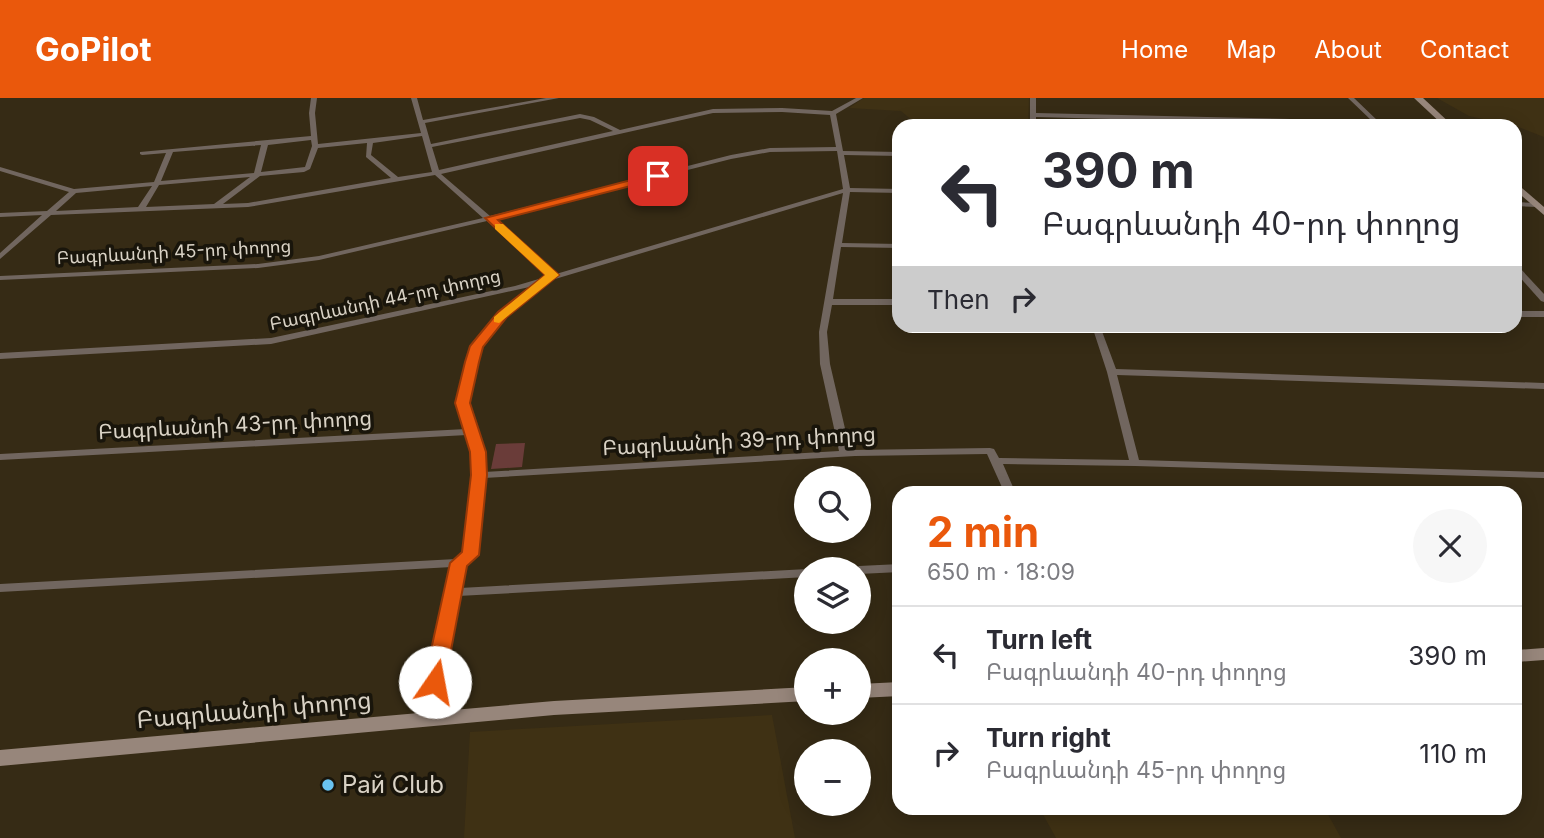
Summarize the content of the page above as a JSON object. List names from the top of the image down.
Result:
{
  "streets": {
    "main road": ["Բագրևանդի փողոց"],
    "street": [
      "Բագրևանդի 45-րդ փողոց",
      "Բագրևանդի 44-րդ փողոց",
      "Բագրևանդի 43-րդ փողոց",
      "Բագրևանդի 39-րդ փողոց"
    ]
  },
  "places": ["Рай Club"],
  "page": {
    "header": "GoPilot",
    "nav": [
      "Home",
      "Map",
      "About",
      "Contact"
    ],
    "turn": ["390 m", "Բագրևանդի 40-րդ փողոց"],
    "then": "Then",
    "map_buttons": ["+", "−"],
    "heading": ["2 min", "650 m · 18:09"],
    "list": [
      {
        "name": "Turn left",
        "note": "Բագրևանդի 40-րդ փողոց",
        "value": "390 m"
      },
      {
        "name": "Turn right",
        "note": "Բագրևանդի 45-րդ փողոց",
        "value": "110 m"
      }
    ]
  }
}
